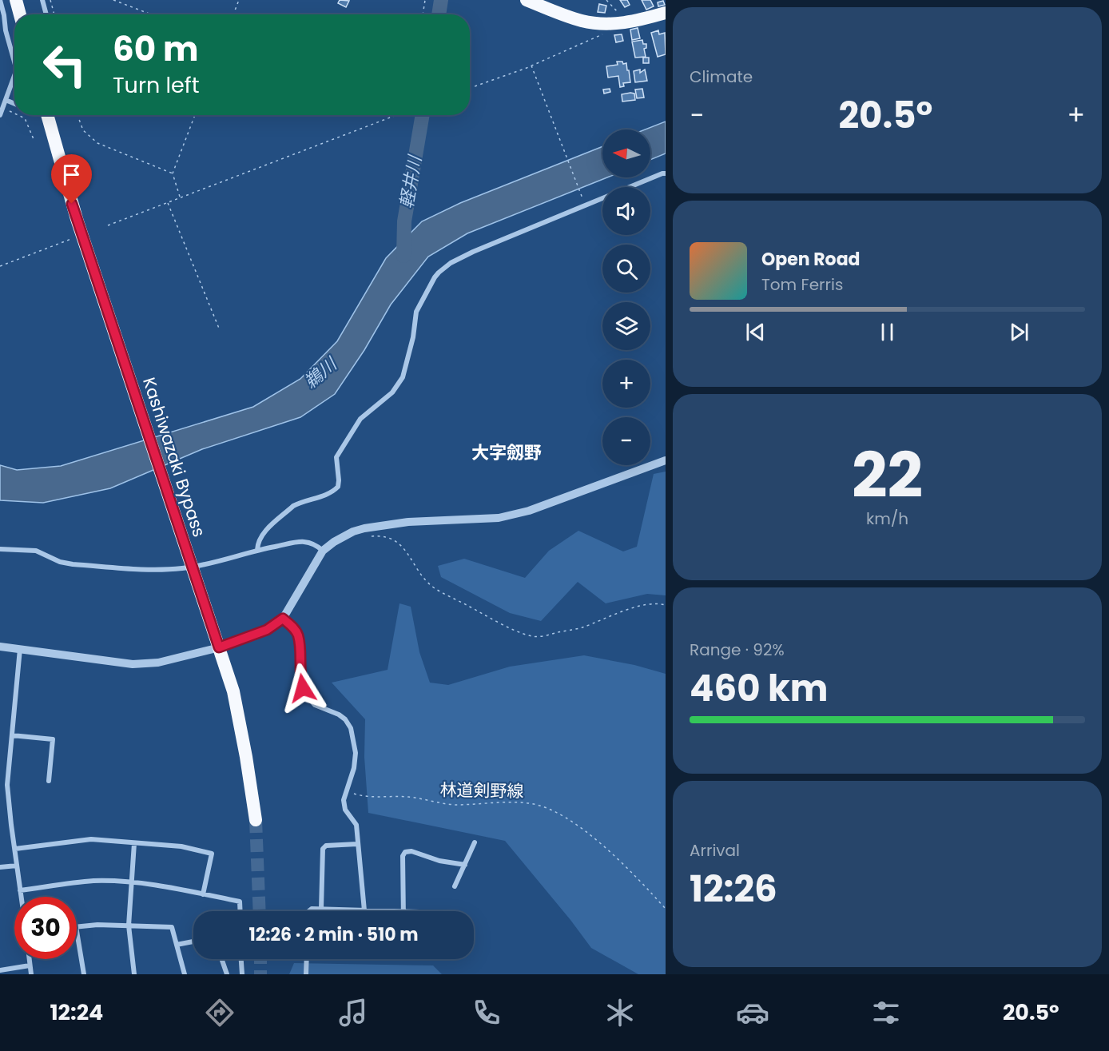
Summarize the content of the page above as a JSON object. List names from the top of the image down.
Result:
{
  "streets": {
    "highway": ["Kashiwazaki Bypass"],
    "path": ["林道剣野線"]
  },
  "districts": ["大字劔野"],
  "water": ["軽井川", "鵜川"],
  "north": "left",
  "page": {
    "tile": [
      "Climate",
      ["22", "km/h"],
      ["Range · 92%", "460 km"],
      ["Arrival", "12:26"]
    ],
    "turn": ["60 m", "Turn left"],
    "heat": ["−", "20.5°", "+"],
    "map_buttons": ["+", "−"],
    "song": ["Open Road", "Tom Ferris"],
    "limit": "30",
    "trip": "12:26 · 2 min · 510 m",
    "tabs": ["12:24", "20.5°"]
  }
}
